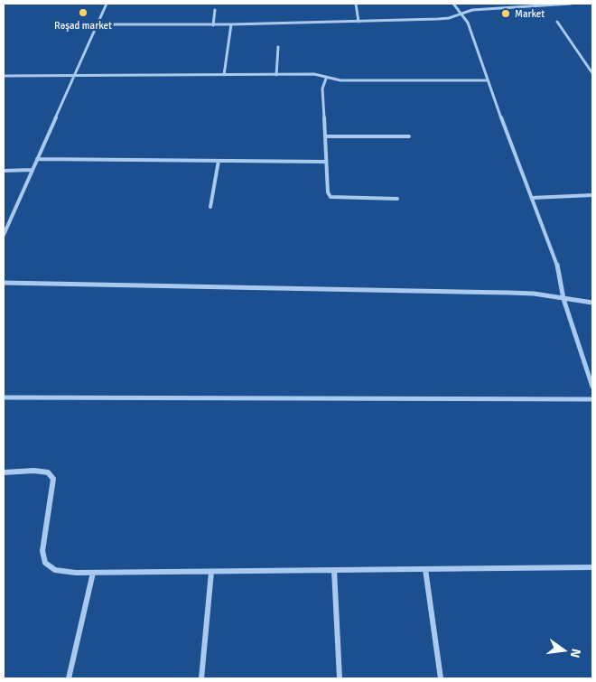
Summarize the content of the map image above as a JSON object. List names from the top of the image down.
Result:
{
  "places": ["Rəşad market", "Market"],
  "north": "right"
}
